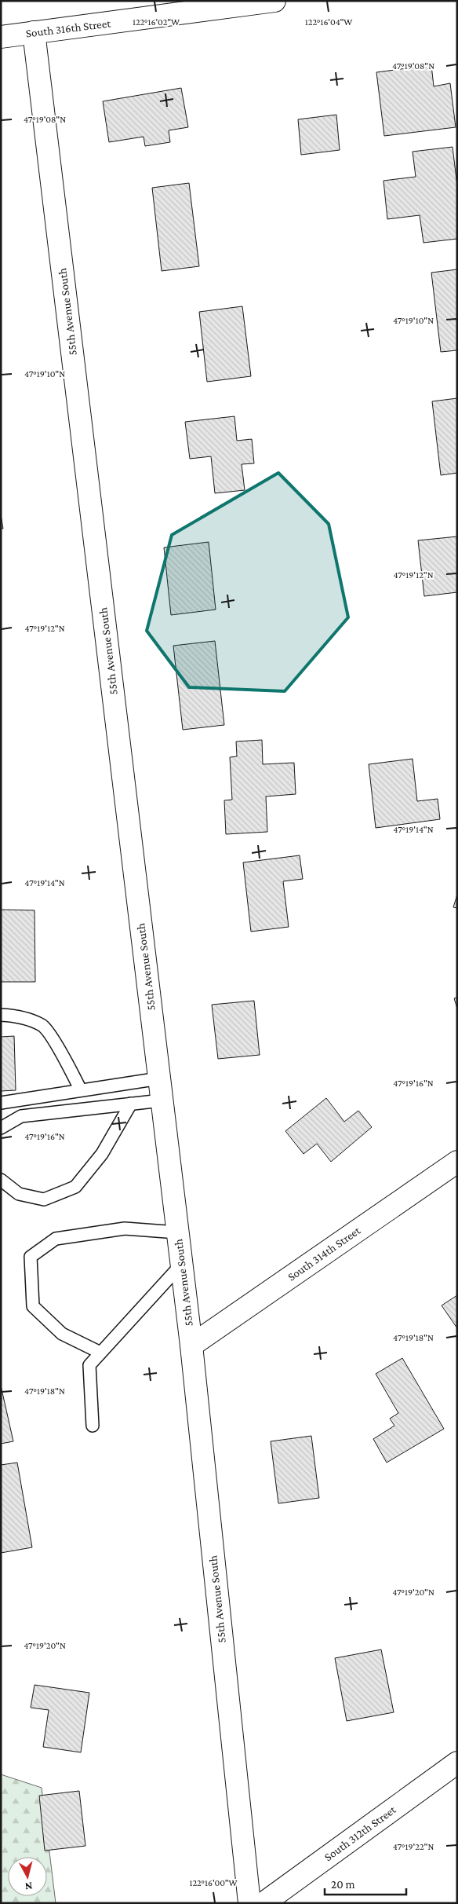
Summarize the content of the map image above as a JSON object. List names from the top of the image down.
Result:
{
  "streets": {
    "street": [
      "South 316th Street",
      "55th Avenue South",
      "South 314th Street",
      "South 312th Street"
    ]
  },
  "crossings": [
    ["South 316th Street", "55th Avenue South"],
    ["55th Avenue South", "South 314th Street"]
  ],
  "scale_bar": "20 m",
  "north": "bottom",
  "coordinates": [
    "122°16'04\"W",
    "122°16'02\"W",
    "47°19'08\"N",
    "47°19'10\"N",
    "47°19'12\"N",
    "47°19'14\"N",
    "47°19'16\"N",
    "47°19'18\"N",
    "47°19'20\"N",
    "47°19'22\"N",
    "122°16'00\"W"
  ]
}
